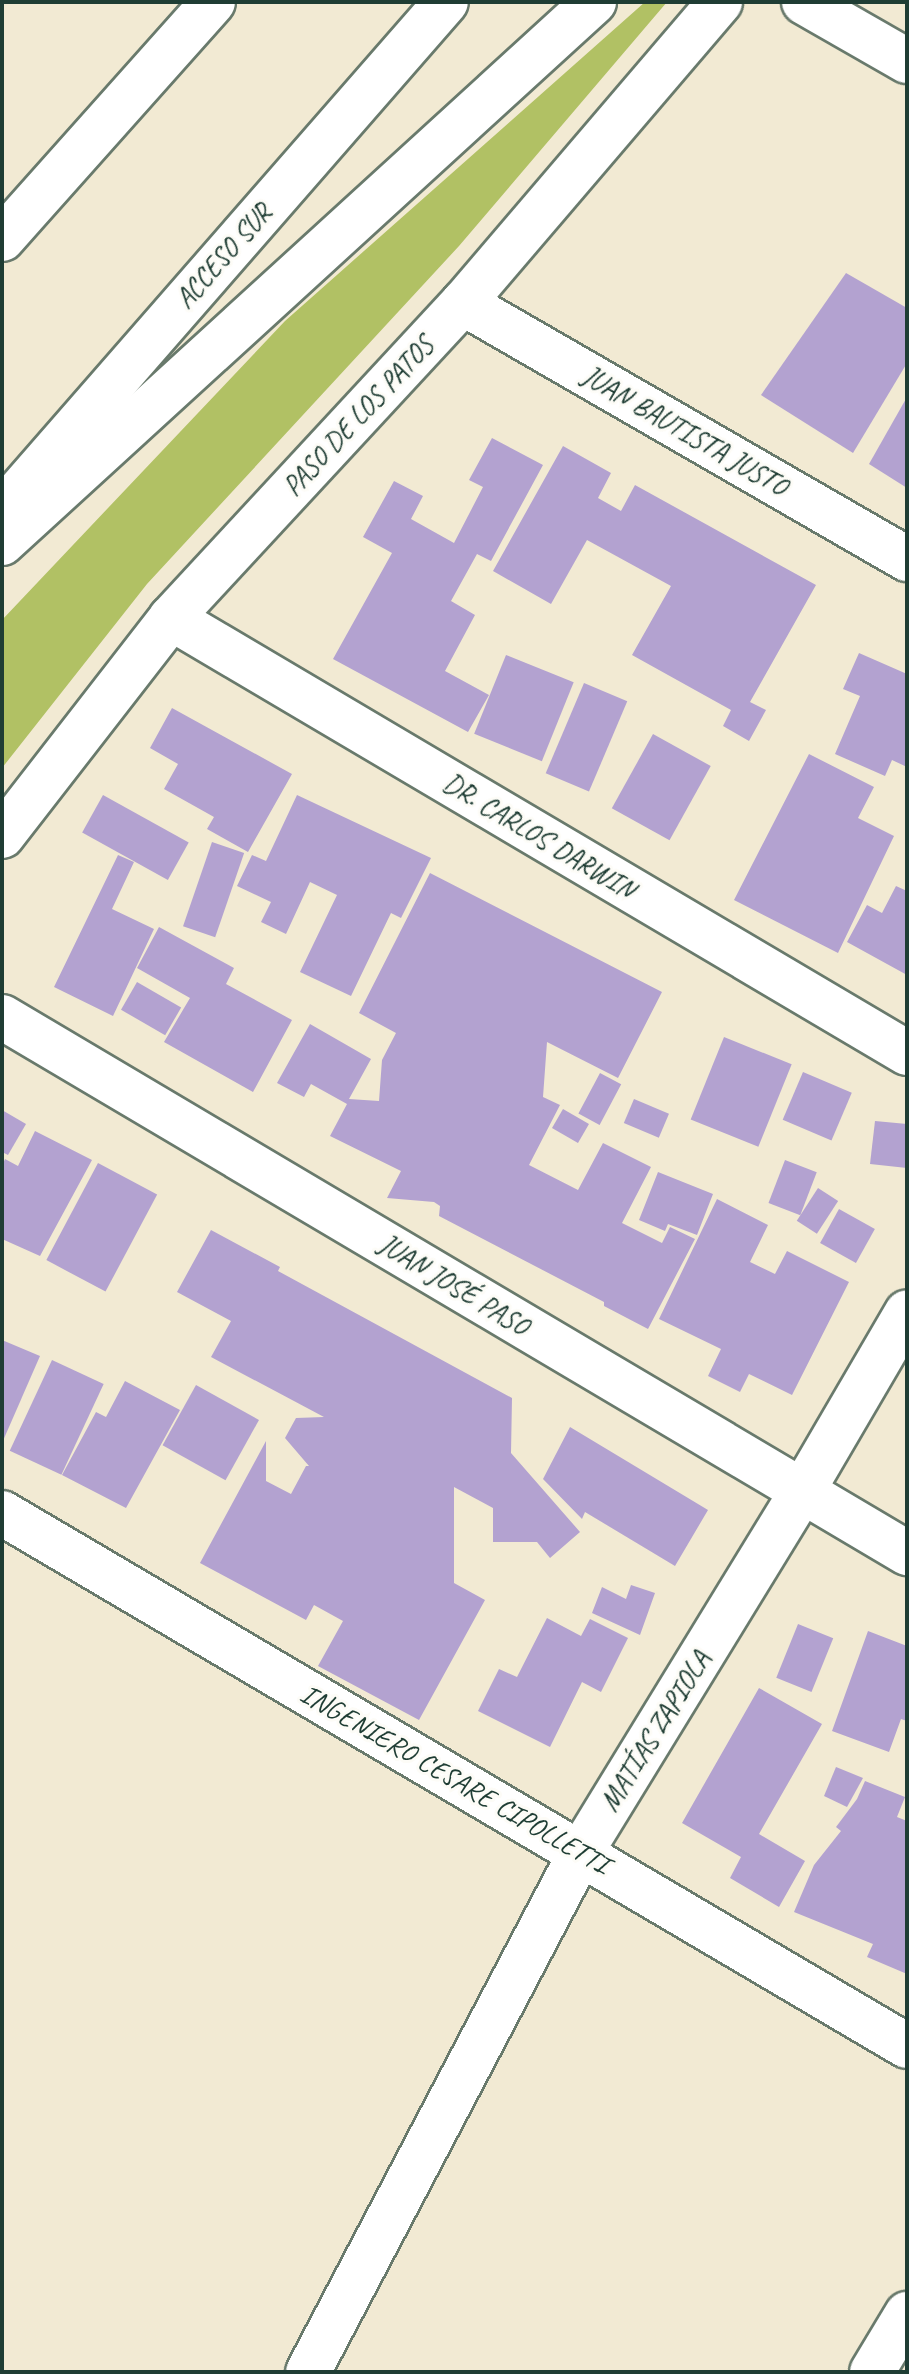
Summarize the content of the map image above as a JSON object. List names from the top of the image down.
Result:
{
  "streets": {
    "main road": [
      "ACCESO SUR",
      "PASO DE LOS PATOS",
      "JUAN BAUTISTA JUSTO",
      "DR. CARLOS DARWIN",
      "JUAN JOSÉ PASO",
      "MATÍAS ZAPIOLA",
      "INGENIERO CESARE CIPOLLETTI"
    ]
  },
  "crossings": [
    ["PASO DE LOS PATOS", "JUAN BAUTISTA JUSTO"],
    ["PASO DE LOS PATOS", "DR. CARLOS DARWIN"],
    ["JUAN JOSÉ PASO", "MATÍAS ZAPIOLA"],
    ["MATÍAS ZAPIOLA", "INGENIERO CESARE CIPOLLETTI"]
  ]
}
